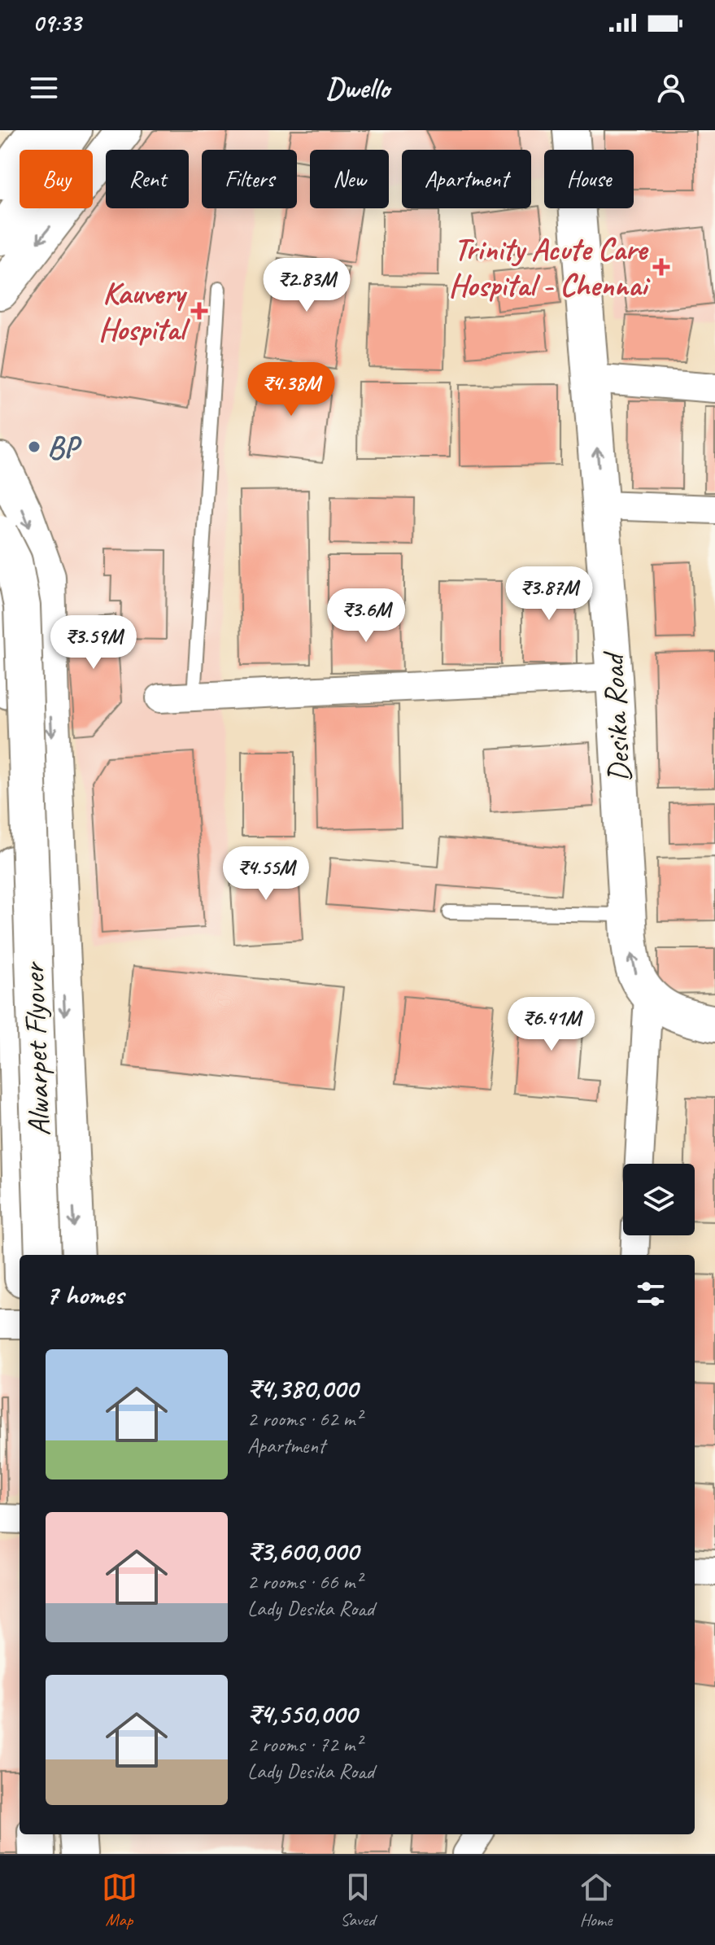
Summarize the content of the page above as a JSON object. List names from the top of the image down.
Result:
{
  "streets": {
    "main road": ["Desika Road", "Alwarpet Flyover"]
  },
  "places": {
    "health": ["Trinity Acute Care Hospital - Chennai", "Kauvery Hospital"],
    "other": ["BP"]
  },
  "page": {
    "status": "09:33",
    "header": "Dwello",
    "chip": [
      "Buy",
      "Rent",
      "Filters",
      "New",
      "Apartment",
      "House"
    ],
    "price": [
      "₹2.83M",
      "₹4.38M",
      "₹3.87M",
      "₹3.6M",
      "₹3.59M",
      "₹4.55M",
      "₹6.41M"
    ],
    "heading": "7 homes",
    "list": [
      {
        "name": "₹4,380,000",
        "note": "2 rooms · 62 m² · Apartment"
      },
      {
        "name": "₹3,600,000",
        "note": "2 rooms · 66 m² · Lady Desika Road"
      },
      {
        "name": "₹4,550,000",
        "note": "2 rooms · 72 m² · Lady Desika Road"
      }
    ],
    "tabs": ["Map", "Saved", "Home"]
  }
}
